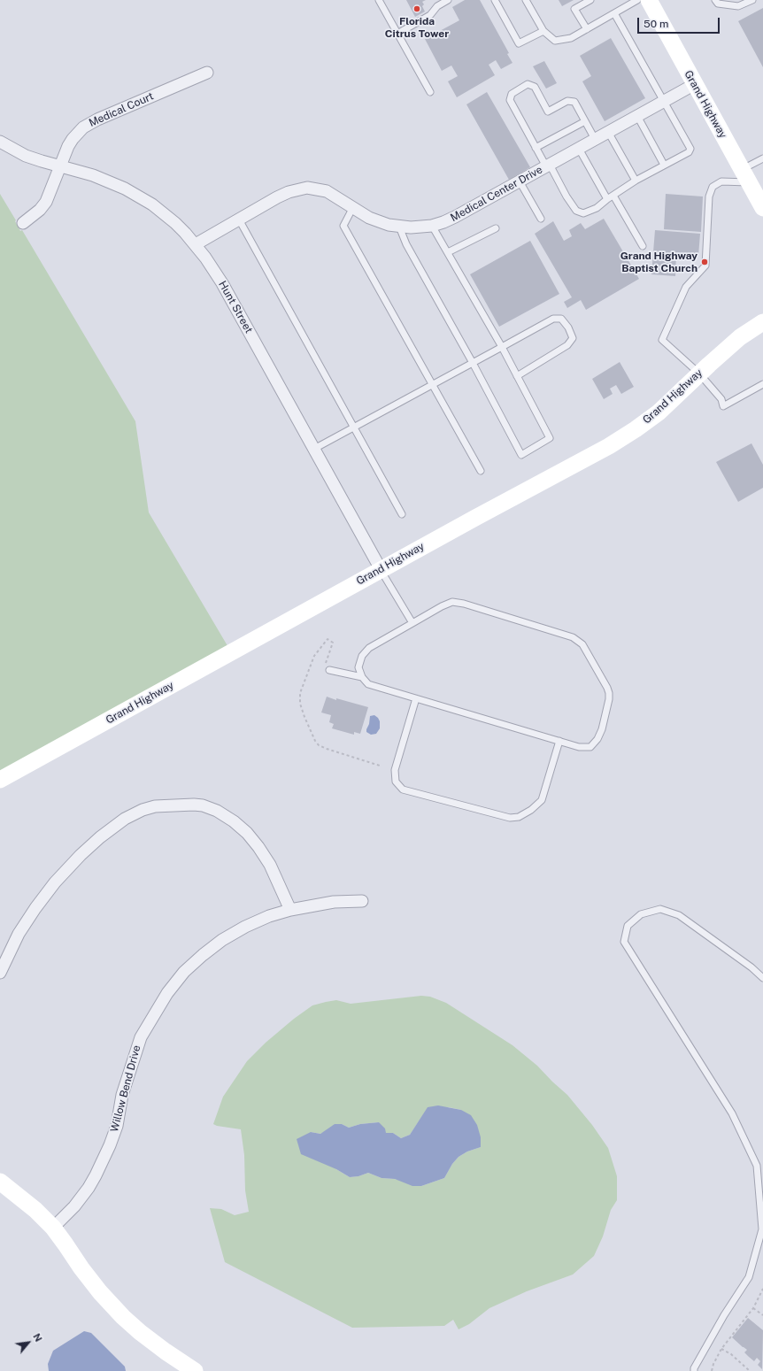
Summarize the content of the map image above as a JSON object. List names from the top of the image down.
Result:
{
  "streets": {
    "street": [
      "Grand Highway",
      "Medical Court",
      "Medical Center Drive",
      "Hunt Street",
      "Willow Bend Drive"
    ]
  },
  "crossings": [
    ["Grand Highway", "Medical Center Drive"],
    ["Grand Highway", "Hunt Street"],
    ["Medical Court", "Hunt Street"],
    ["Medical Center Drive", "Hunt Street"]
  ],
  "places": ["Florida Citrus Tower", "Grand Highway Baptist Church"],
  "scale_bar": "50 m",
  "north": "top right"
}
